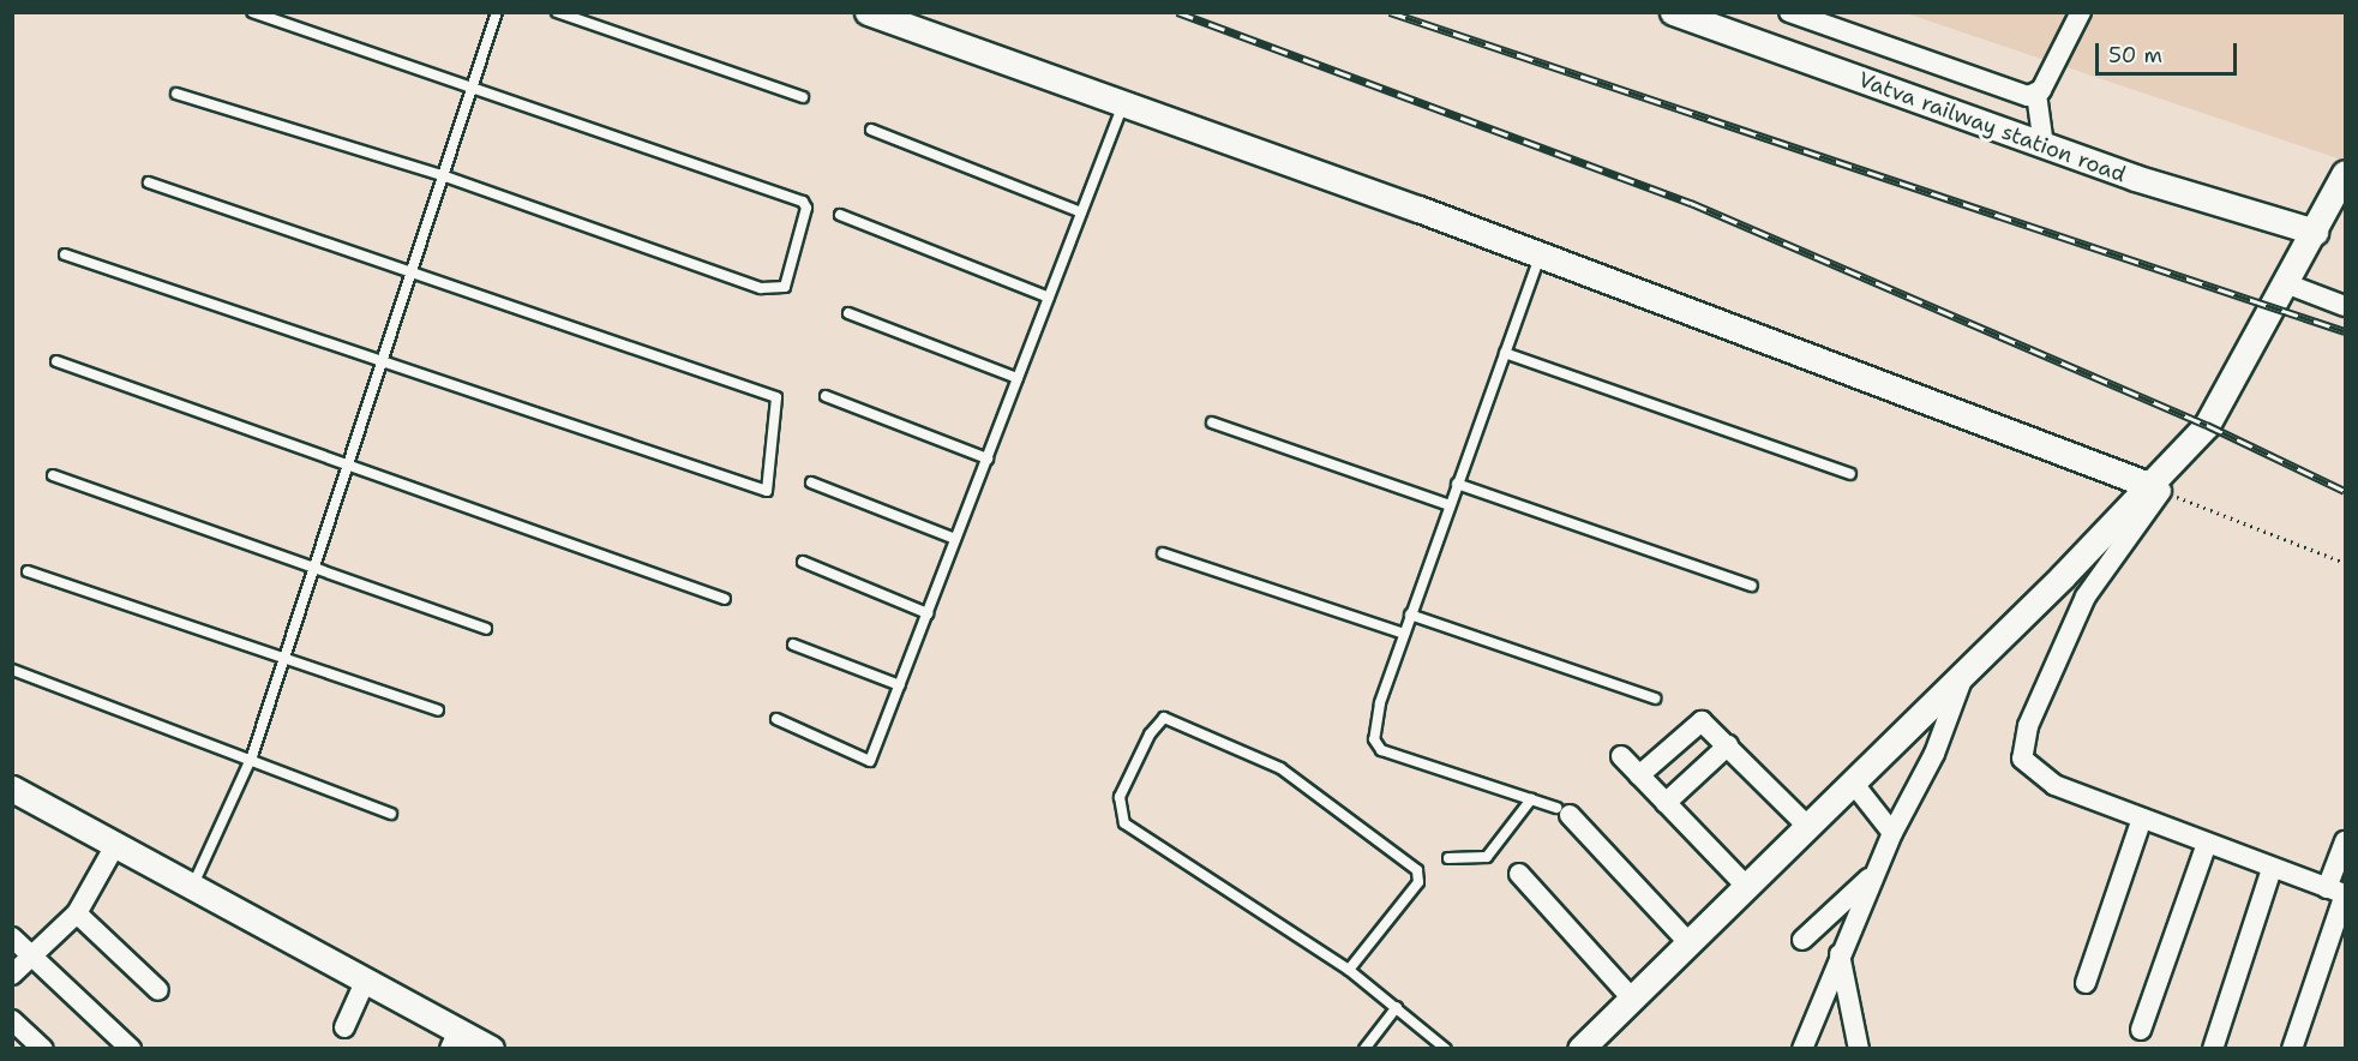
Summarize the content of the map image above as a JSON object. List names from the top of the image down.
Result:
{
  "streets": {
    "street": ["Vatva railway station road"]
  },
  "scale_bar": "50 m"
}
